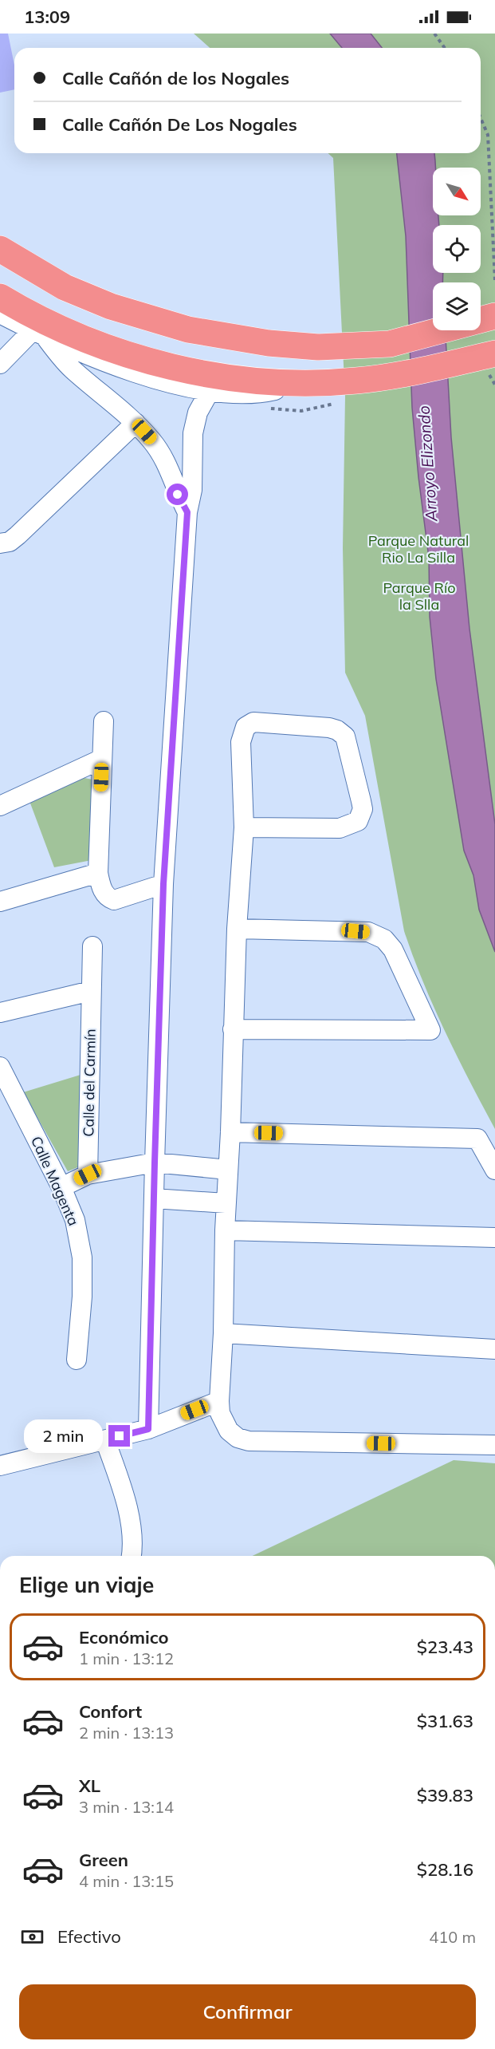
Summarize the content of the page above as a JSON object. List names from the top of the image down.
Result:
{
  "streets": {
    "street": ["Calle del Carmín", "Calle Magenta"]
  },
  "water": ["Arroyo Elizondo"],
  "parks": ["Parque Natural Rio La Silla", "Parque Río la Slla"],
  "north": "bottom right",
  "page": {
    "status": "13:09",
    "banner": ["Calle Cañón de los Nogales", "Calle Cañón De Los Nogales"],
    "bubble": "2 min",
    "heading": "Elige un viaje",
    "list": [
      {
        "name": "Económico",
        "note": "1 min · 13:12",
        "value": "$23.43"
      },
      {
        "name": "Confort",
        "note": "2 min · 13:13",
        "value": "$31.63"
      },
      {
        "name": "XL",
        "note": "3 min · 13:14",
        "value": "$39.83"
      },
      {
        "name": "Green",
        "note": "4 min · 13:15",
        "value": "$28.16"
      }
    ],
    "pay": ["Efectivo", "410 m"],
    "buttons": "Confirmar"
  }
}
